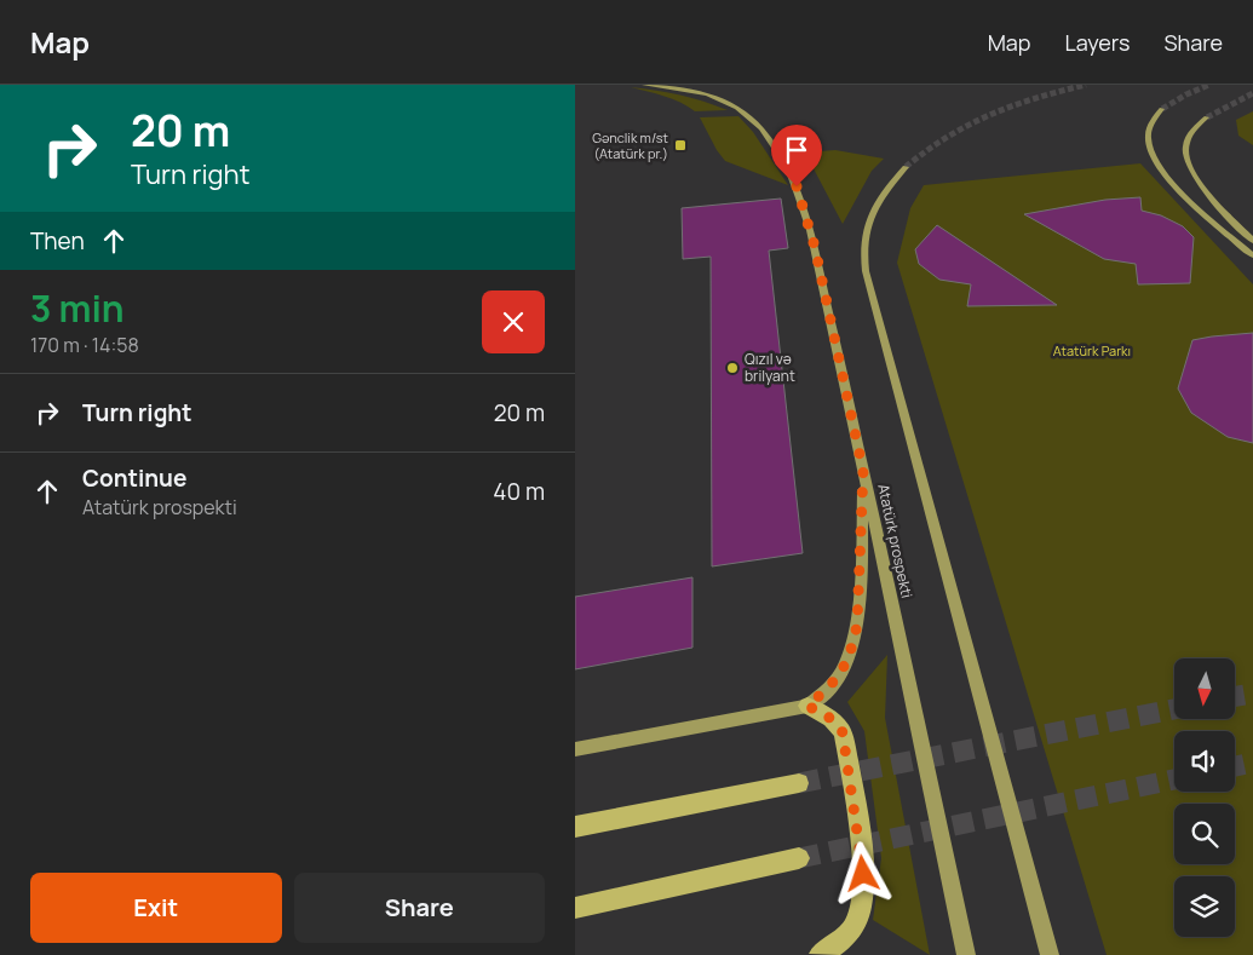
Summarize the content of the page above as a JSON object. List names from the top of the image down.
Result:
{
  "streets": {
    "main road": ["Atatürk prospekti"]
  },
  "parks": ["Atatürk Parkı"],
  "places": {
    "transit": ["Gənclik m/st (Atatürk pr.)"],
    "other": ["Qızıl və brilyant"]
  },
  "north": "bottom",
  "page": {
    "header": "Map",
    "nav": ["Map", "Layers", "Share"],
    "turn": ["20 m", "Turn right"],
    "then": "Then",
    "heading": ["3 min", "170 m · 14:58"],
    "list": [
      {
        "name": "Turn right",
        "value": "20 m"
      },
      {
        "name": "Continue",
        "note": "Atatürk prospekti",
        "value": "40 m"
      }
    ],
    "buttons": ["Exit", "Share"]
  }
}
